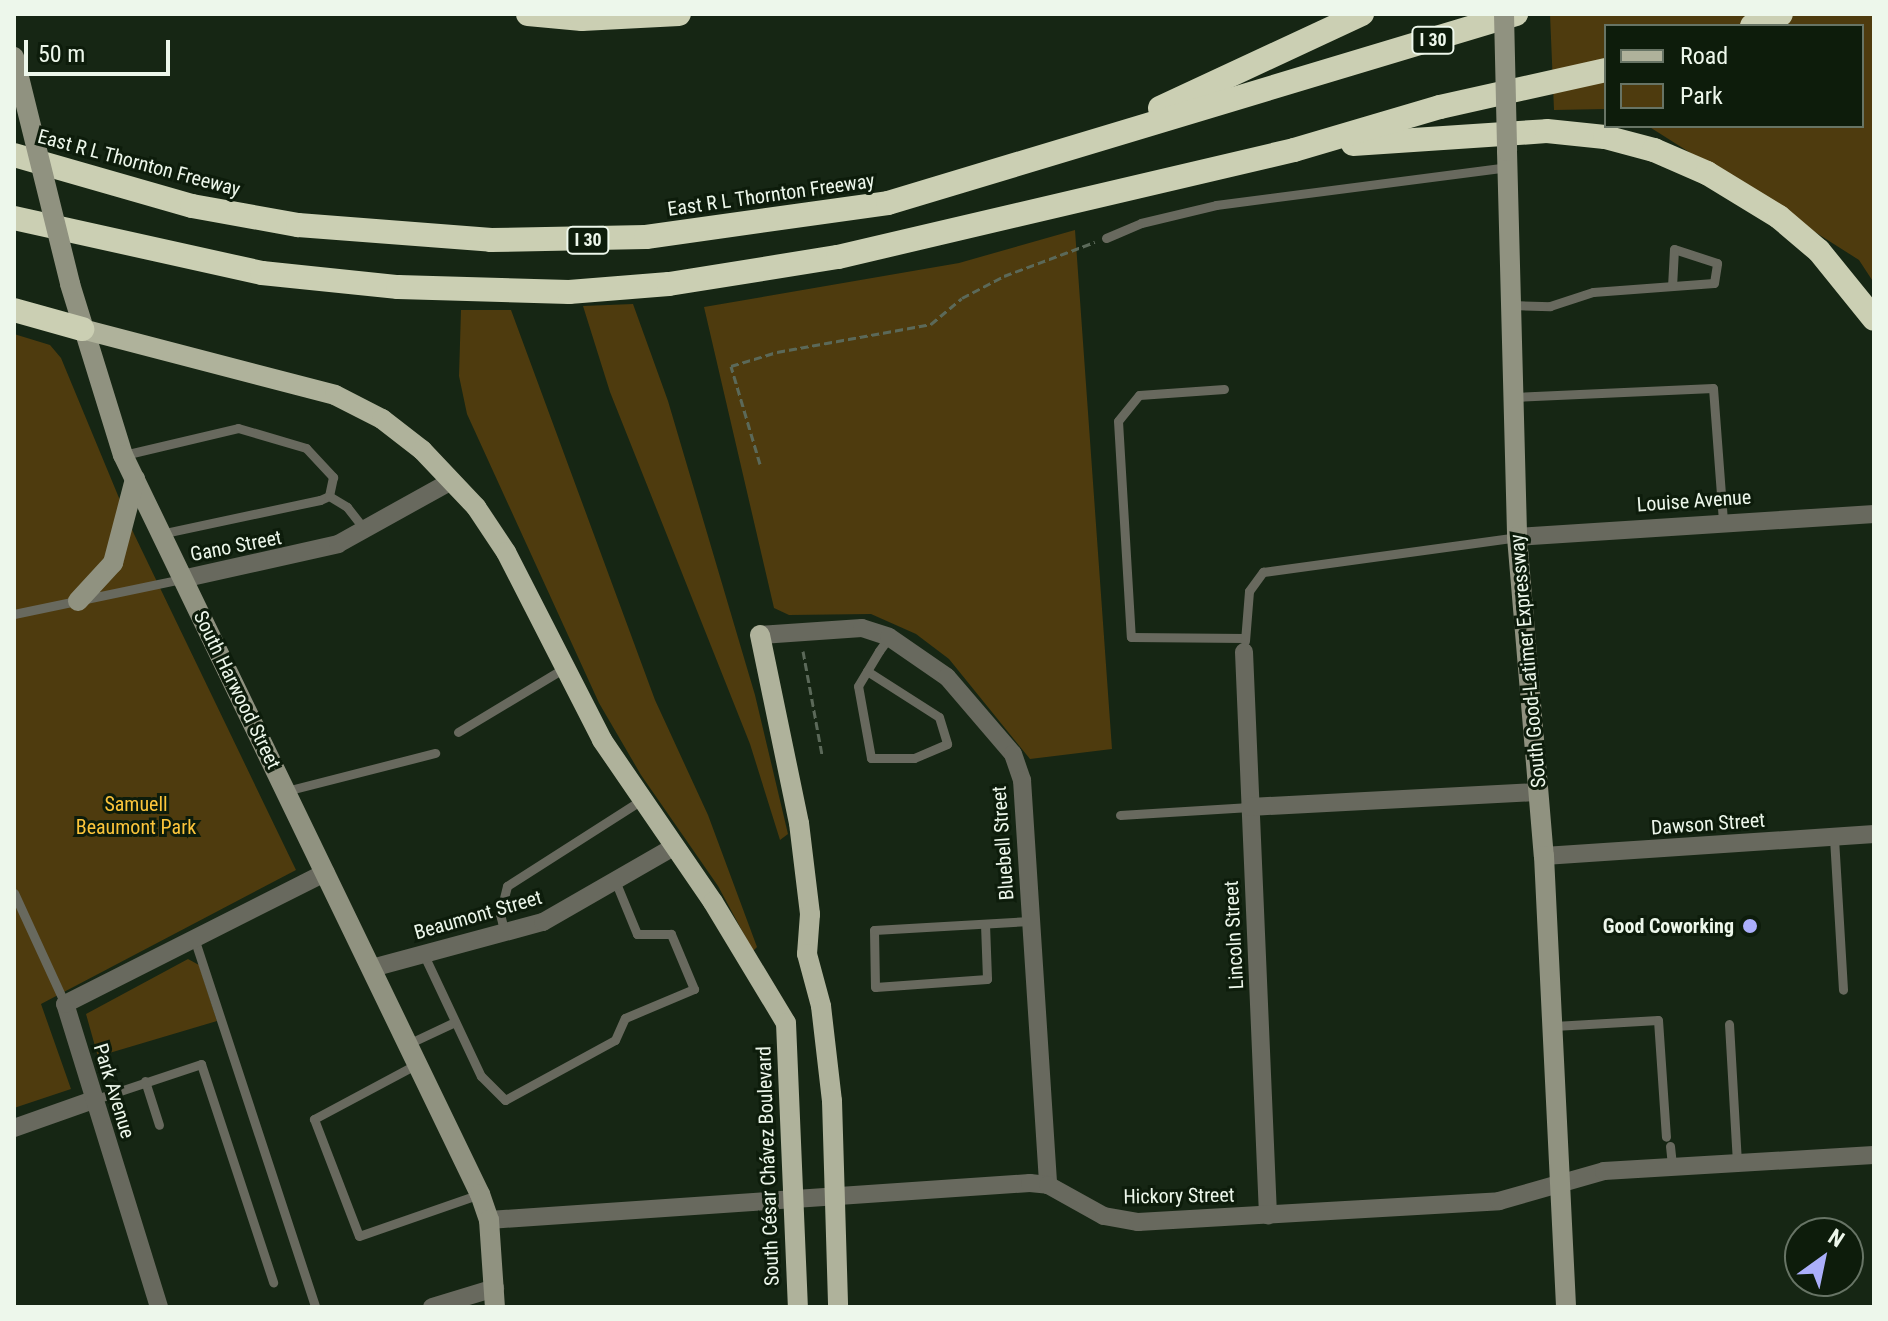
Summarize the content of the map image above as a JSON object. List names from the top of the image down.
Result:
{
  "streets": {
    "highway": ["I 30", "East R L Thornton Freeway"],
    "main road": ["South Good-Latimer Expressway", "South Harwood Street", "South César Chávez Boulevard"],
    "street": [
      "Louise Avenue",
      "Gano Street",
      "Dawson Street",
      "Bluebell Street",
      "Beaumont Street",
      "Lincoln Street",
      "Park Avenue",
      "Hickory Street"
    ]
  },
  "crossings": [
    ["Louise Avenue", "South Good-Latimer Expressway"],
    ["Gano Street", "South Harwood Street"],
    ["South Good-Latimer Expressway", "Dawson Street"],
    ["South Good-Latimer Expressway", "Hickory Street"],
    ["South Harwood Street", "Beaumont Street"],
    ["South Harwood Street", "Hickory Street"],
    ["Bluebell Street", "Hickory Street"],
    ["Beaumont Street", "South César Chávez Boulevard"],
    ["Lincoln Street", "Hickory Street"],
    ["South César Chávez Boulevard", "Hickory Street"]
  ],
  "parks": ["Samuell Beaumont Park"],
  "places": ["Good Coworking"],
  "legend": ["Road", "Park"],
  "scale_bar": "50 m",
  "north": "top right"
}
